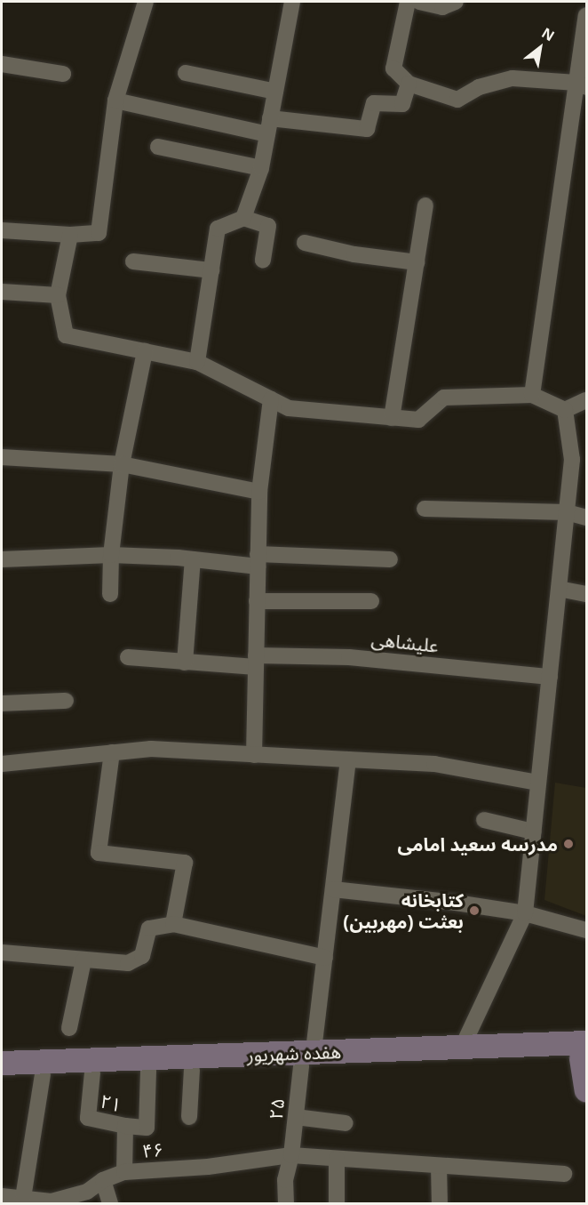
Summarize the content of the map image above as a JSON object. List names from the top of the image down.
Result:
{
  "streets": {
    "main road": ["هفده شهریور"],
    "street": [
      "علیشاهی",
      "۲۱",
      "۲۵",
      "۴۶"
    ]
  },
  "crossings": [
    ["هفده شهریور", "۲۱"],
    ["هفده شهریور", "۲۵"],
    ["۲۱", "۴۶"],
    ["۲۵", "۴۶"]
  ],
  "places": ["مدرسه سعید امامی", "کتابخانه بعثت (مهربین)"],
  "north": "top right"
}
